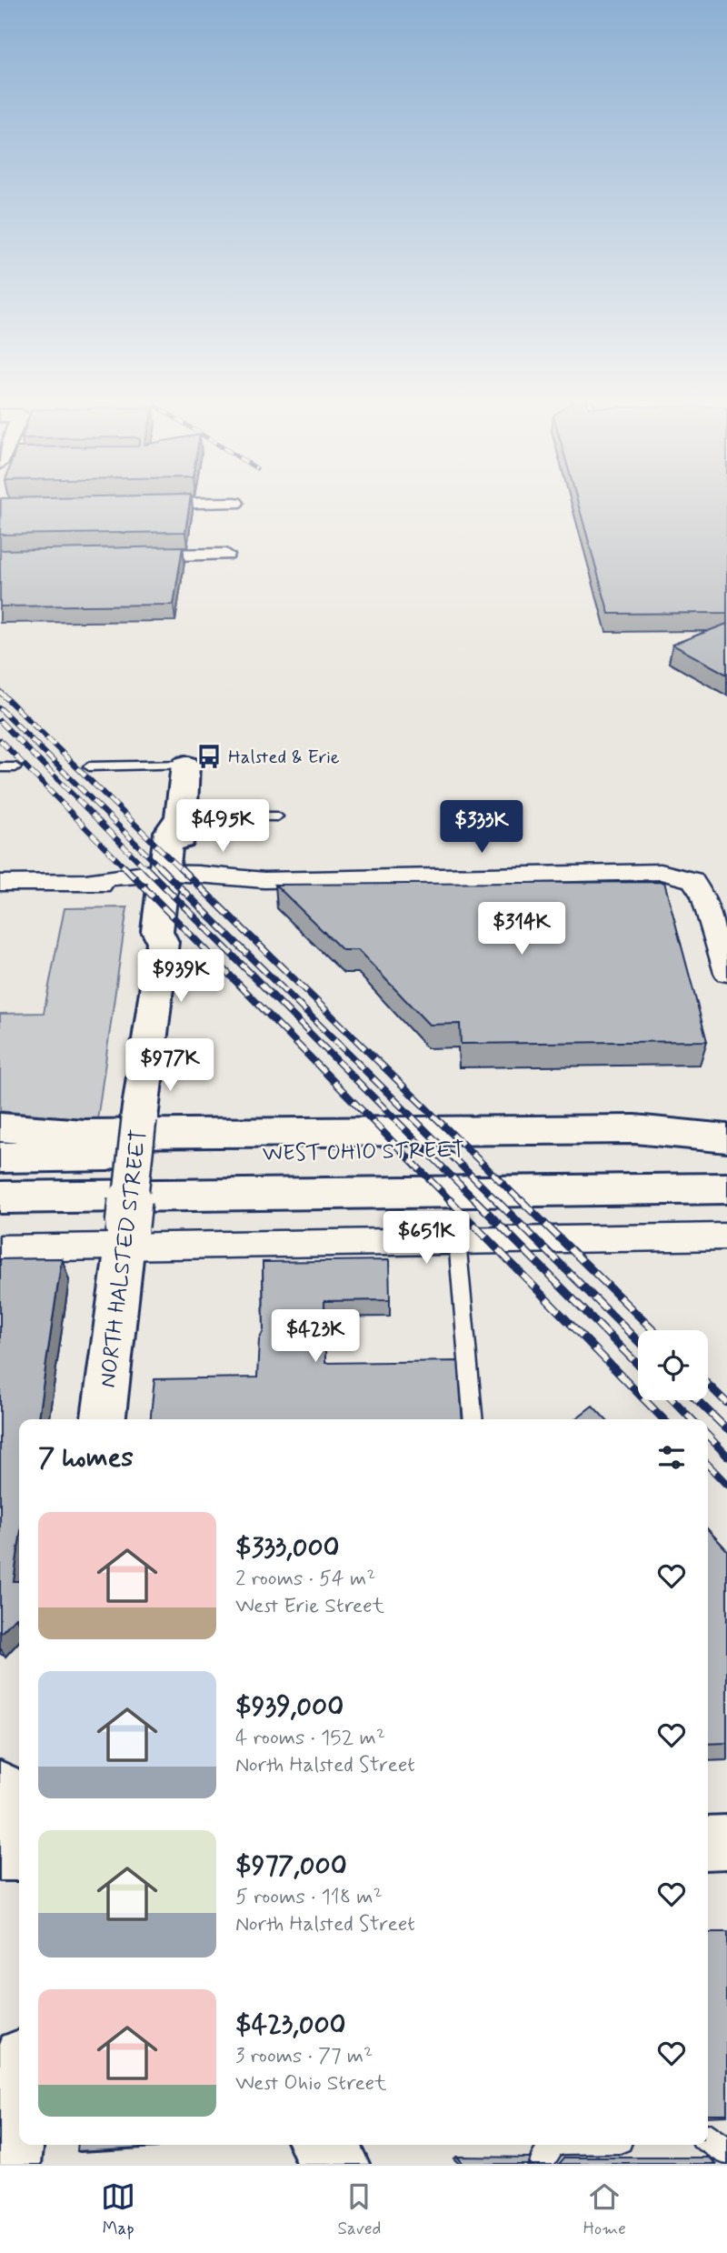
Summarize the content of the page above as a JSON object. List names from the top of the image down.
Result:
{
  "streets": {
    "main road": ["WEST OHIO STREET", "NORTH HALSTED STREET"]
  },
  "places": {
    "bus stop": ["Halsted & Erie"]
  },
  "page": {
    "price": [
      "$495K",
      "$333K",
      "$314K",
      "$939K",
      "$977K",
      "$651K",
      "$423K"
    ],
    "heading": "7 homes",
    "list": [
      {
        "name": "$333,000",
        "note": "2 rooms · 54 m² · West Erie Street"
      },
      {
        "name": "$939,000",
        "note": "4 rooms · 152 m² · North Halsted Street"
      },
      {
        "name": "$977,000",
        "note": "5 rooms · 118 m² · North Halsted Street"
      },
      {
        "name": "$423,000",
        "note": "3 rooms · 77 m² · West Ohio Street"
      }
    ],
    "tabs": ["Map", "Saved", "Home"]
  }
}
